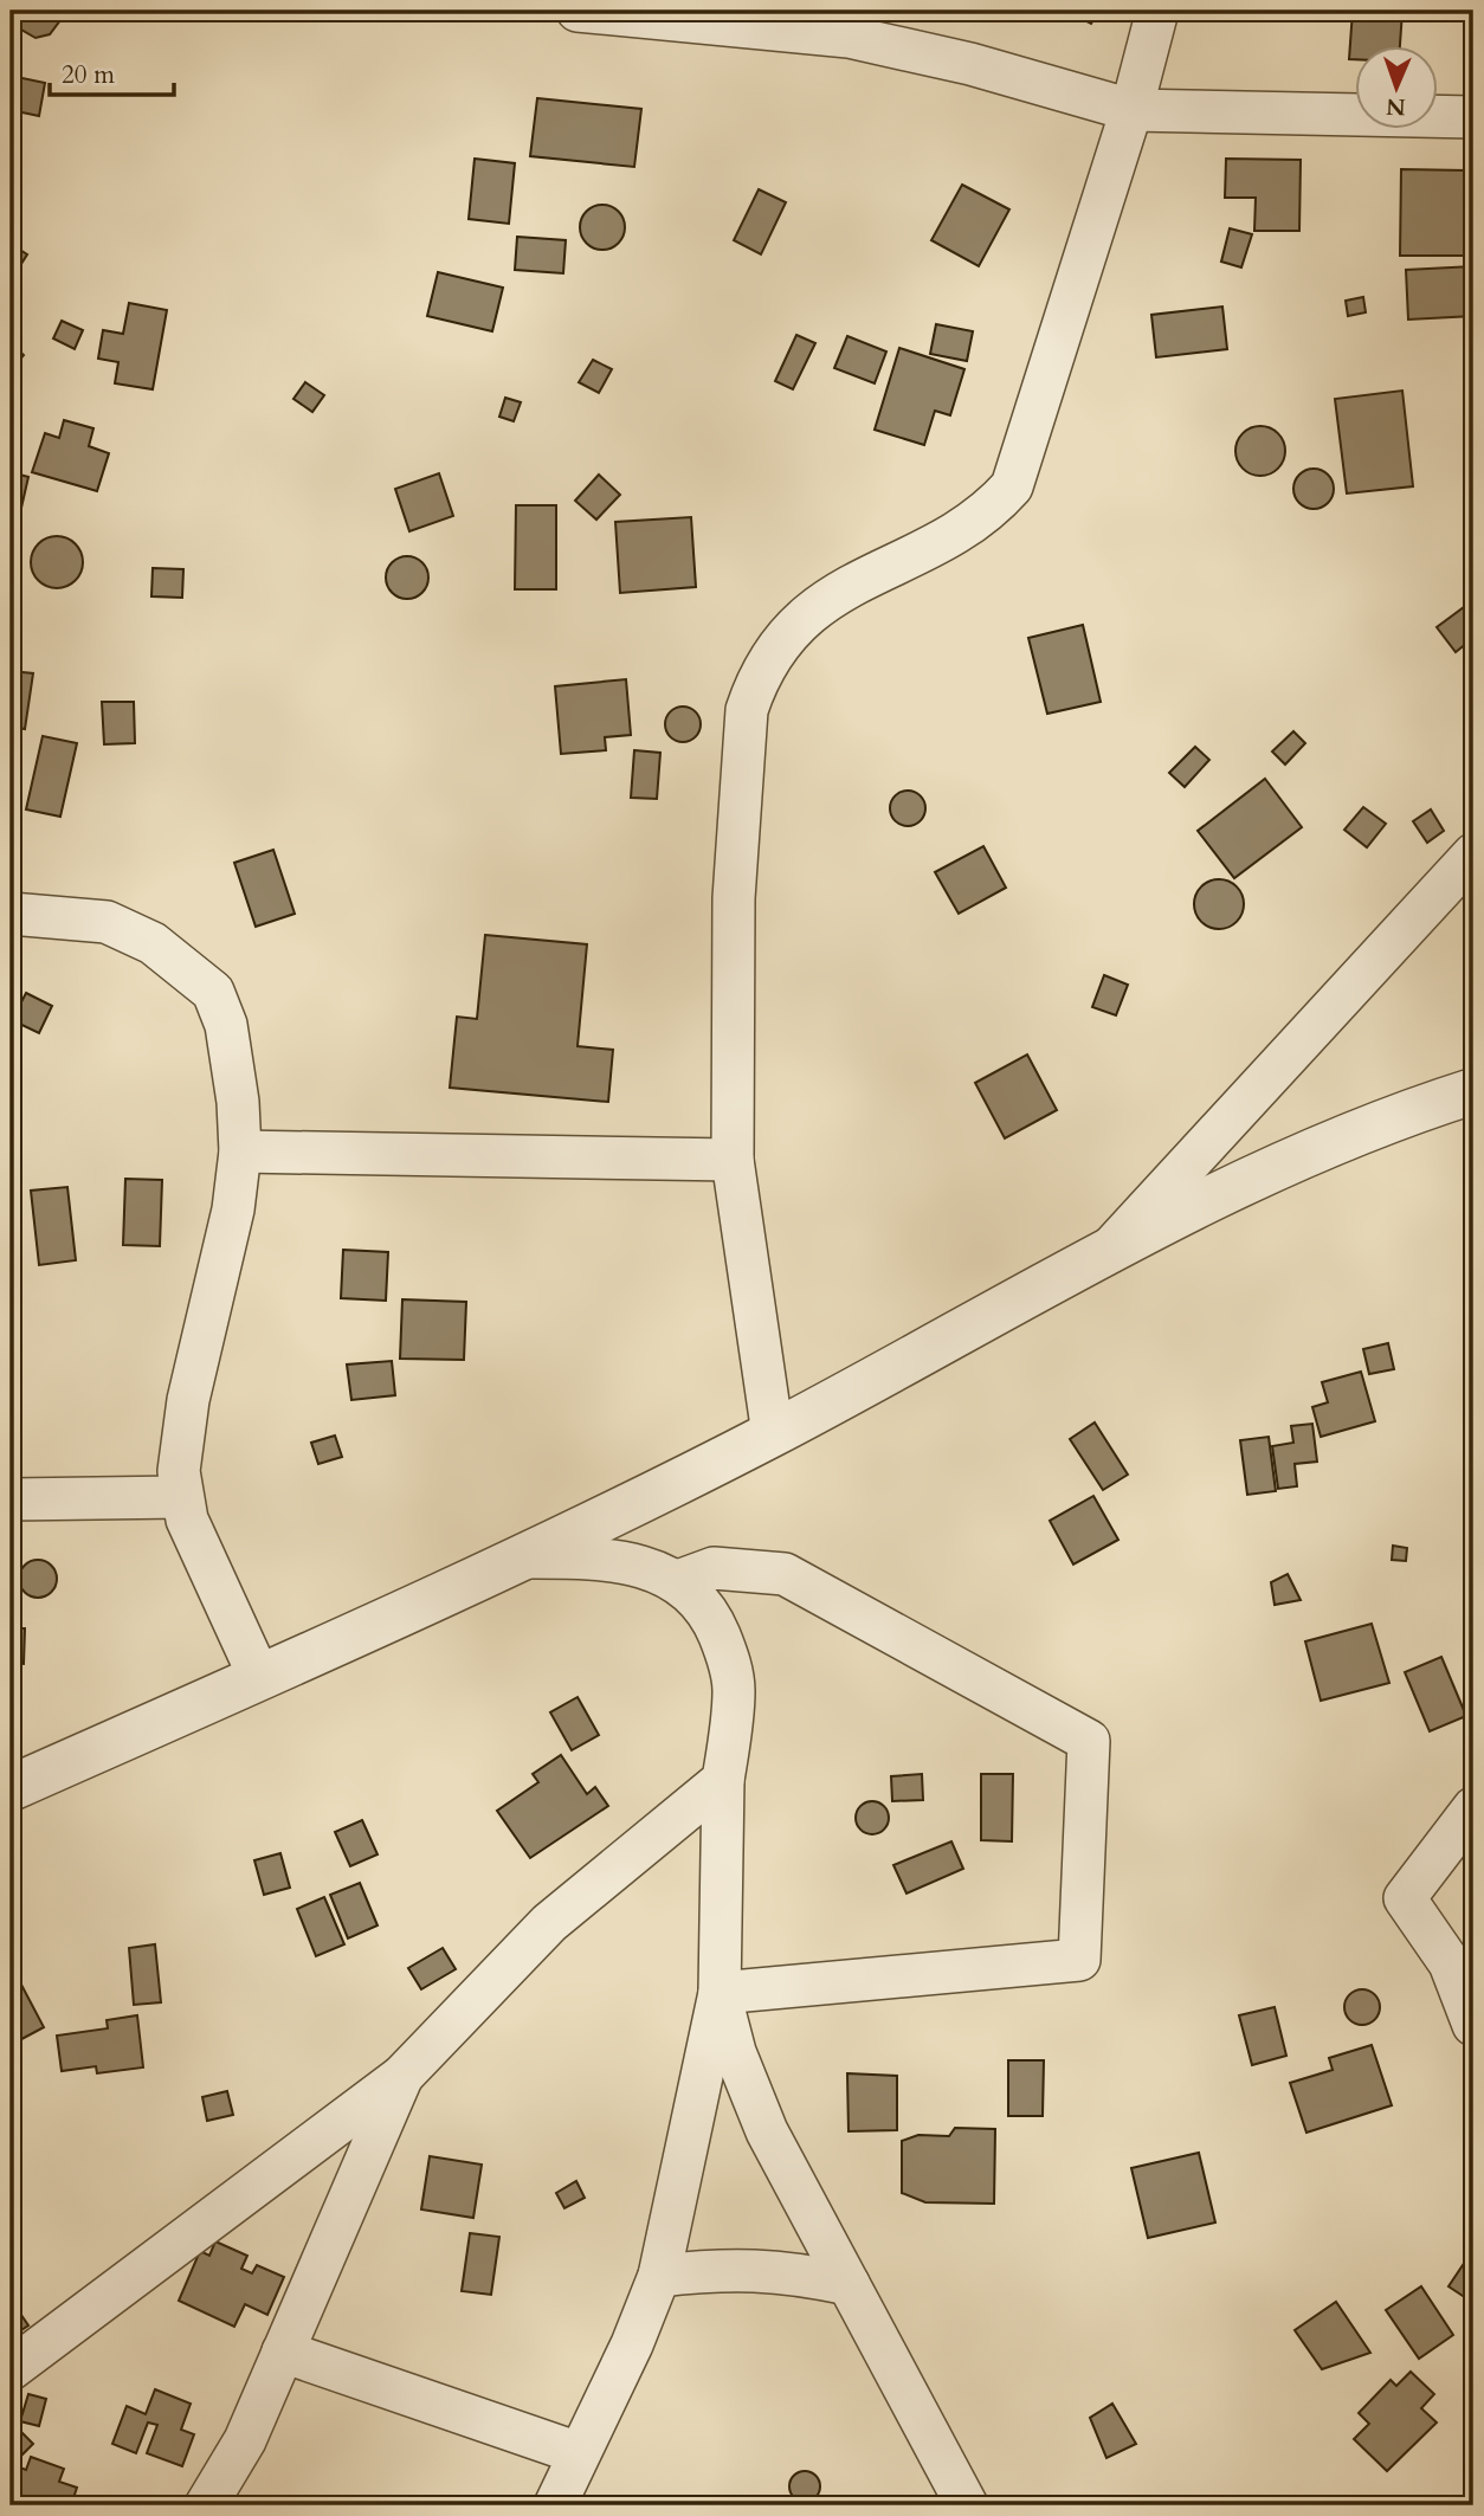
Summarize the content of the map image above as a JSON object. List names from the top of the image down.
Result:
{
  "scale_bar": "20 m",
  "north": "bottom"
}
